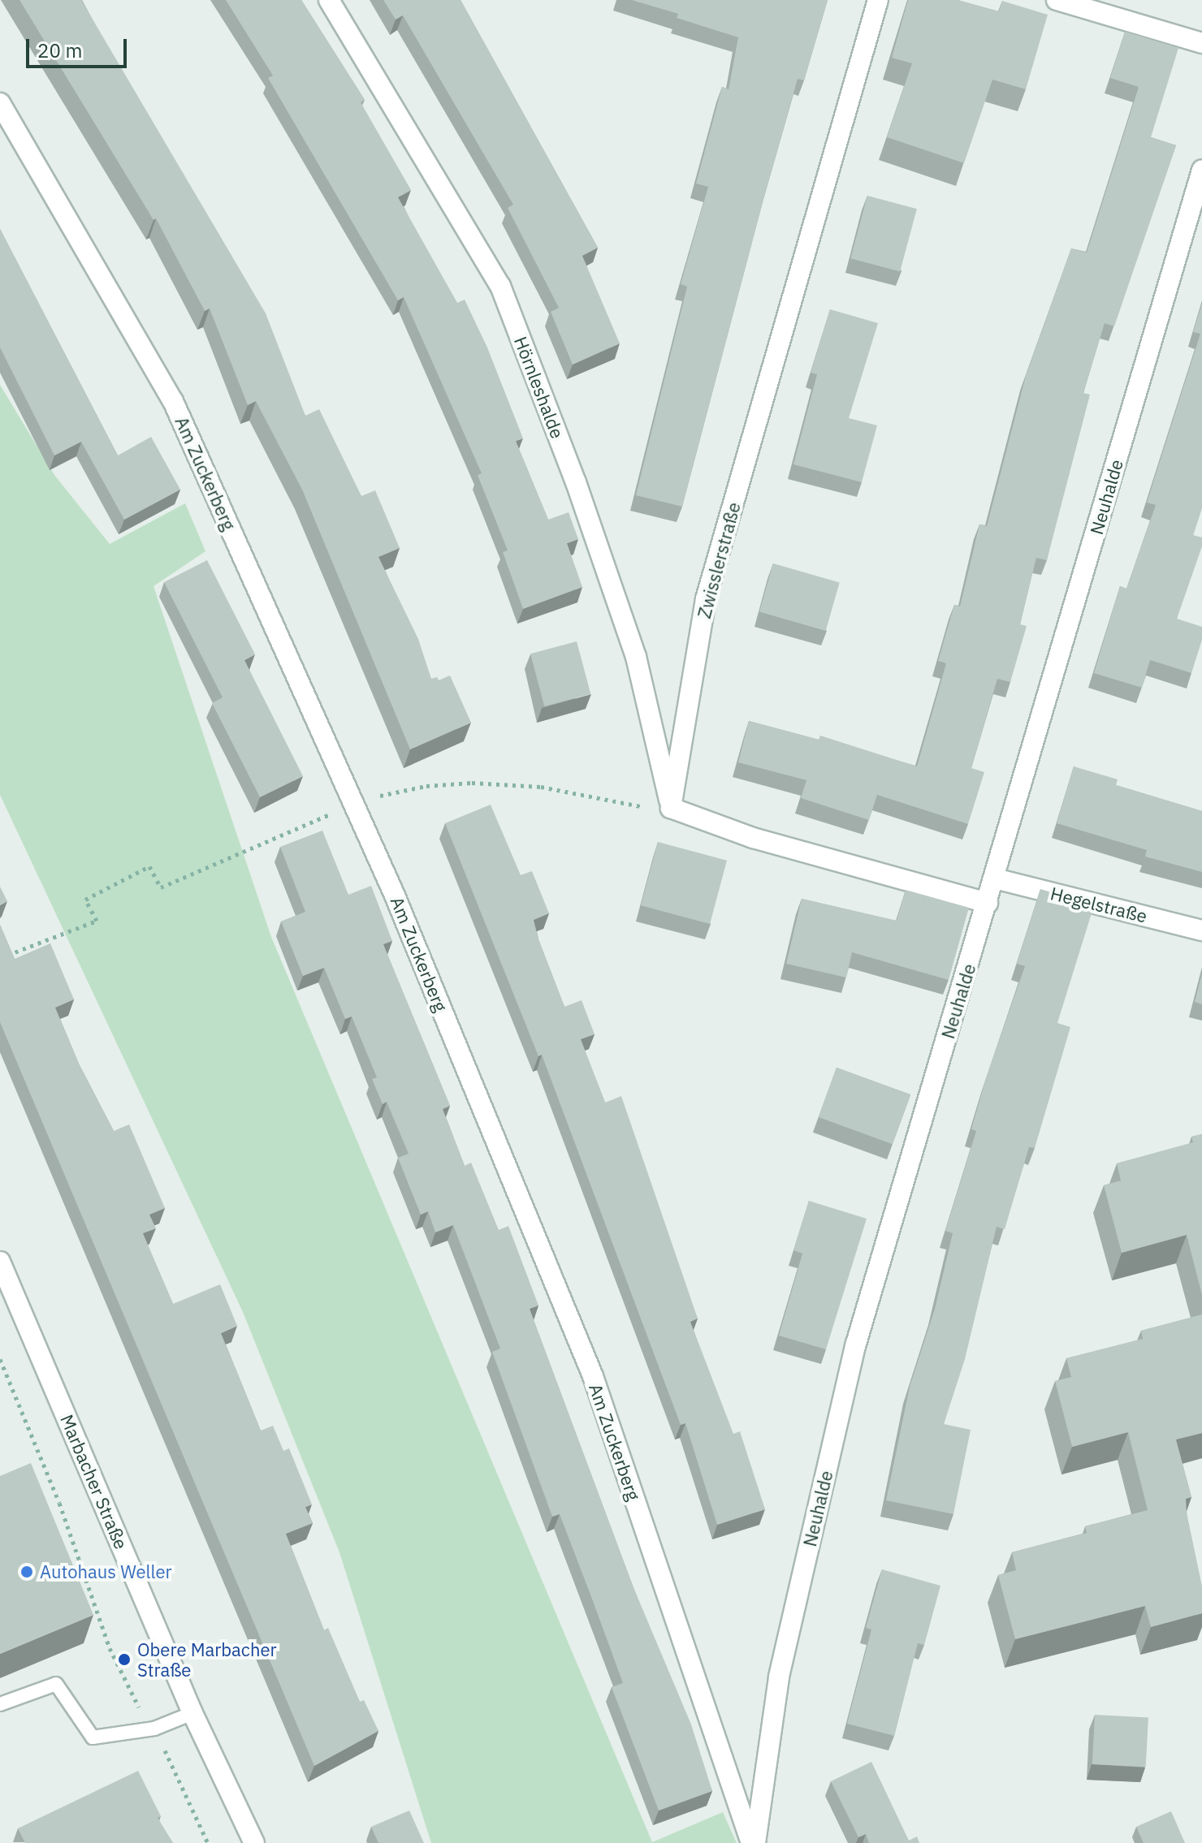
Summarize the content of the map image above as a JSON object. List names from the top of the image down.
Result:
{
  "streets": {
    "street": [
      "Hörnleshalde",
      "Am Zuckerberg",
      "Neuhalde",
      "Zwisslerstraße",
      "Hegelstraße",
      "Marbacher Straße"
    ]
  },
  "crossings": [
    ["Hörnleshalde", "Zwisslerstraße"],
    ["Am Zuckerberg", "Neuhalde"],
    ["Neuhalde", "Hegelstraße"]
  ],
  "places": ["Autohaus Weller", "Obere Marbacher Straße"],
  "scale_bar": "20 m"
}
